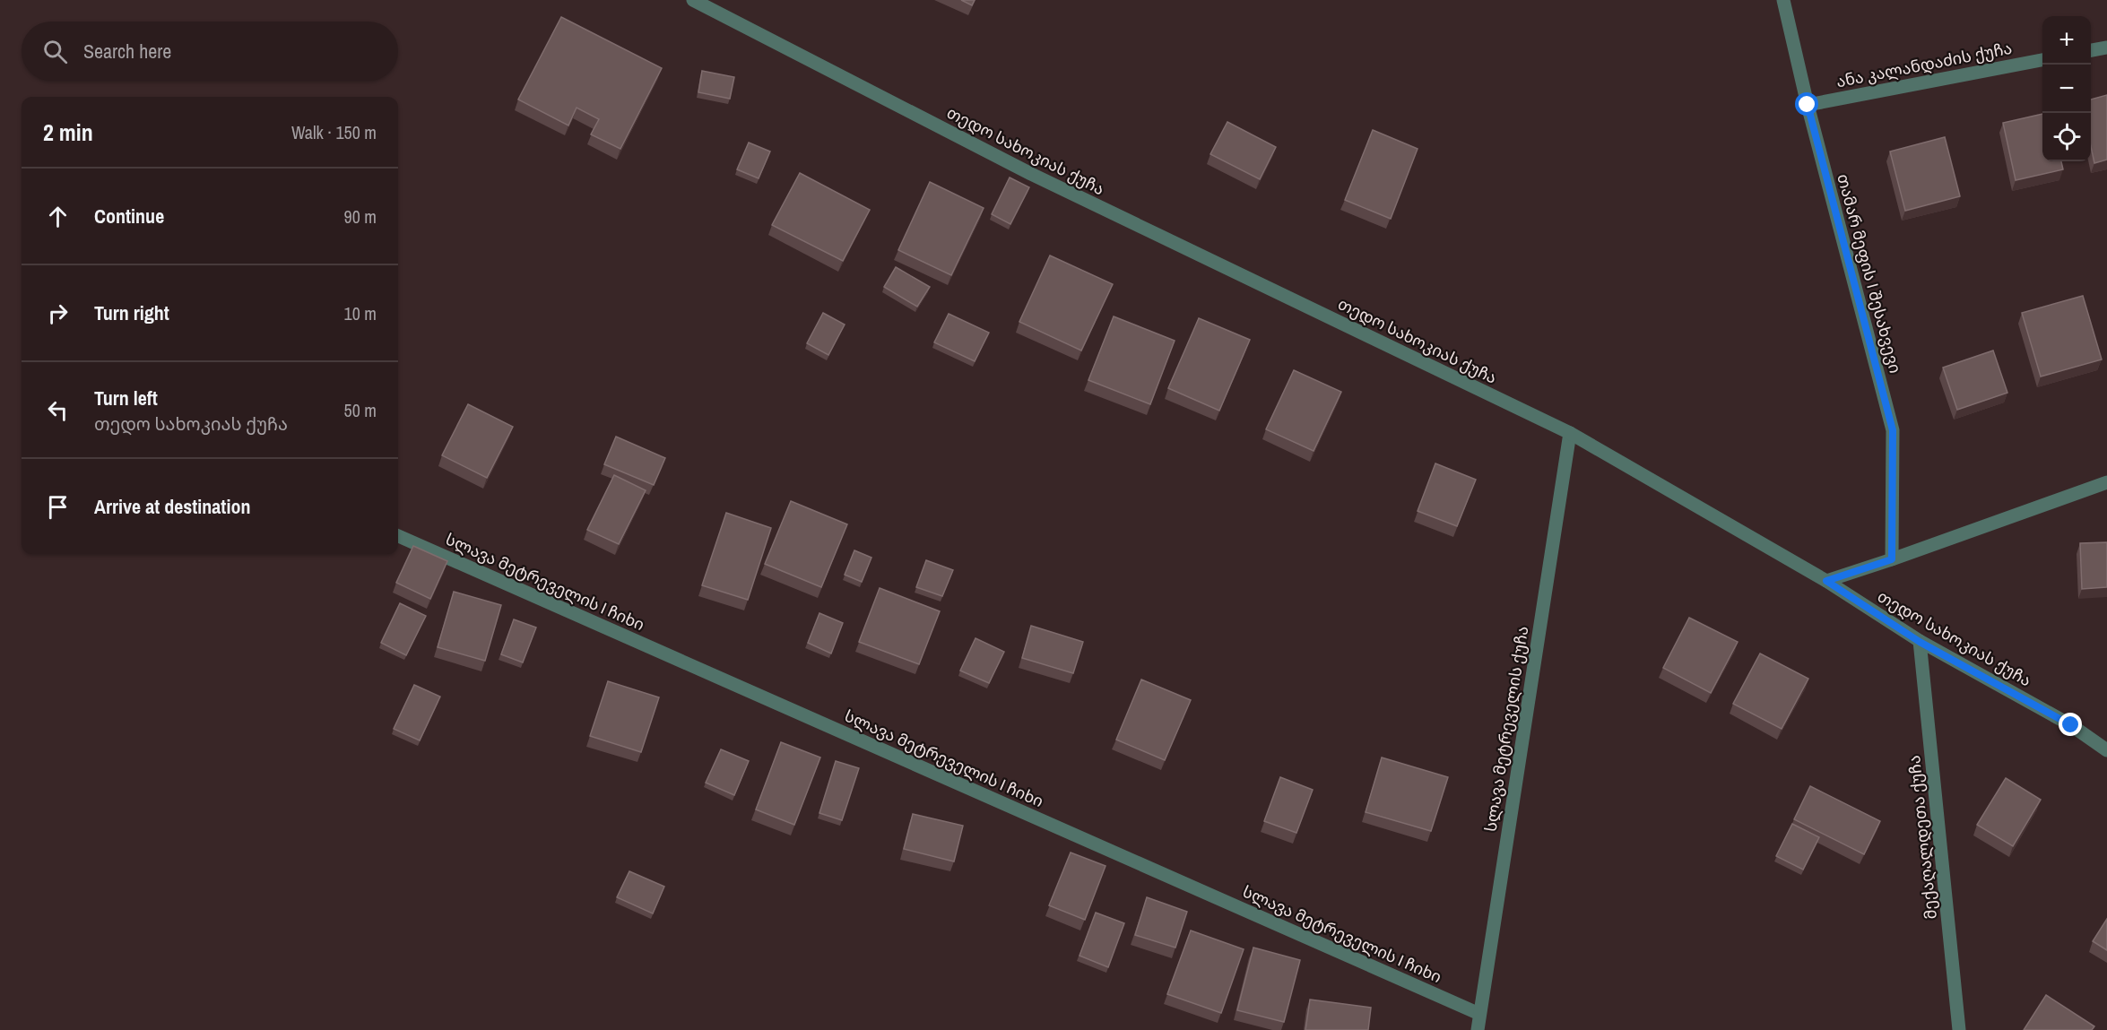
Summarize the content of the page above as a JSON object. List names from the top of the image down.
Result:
{
  "streets": {
    "street": [
      "ანა კალანდაძის ქუჩა",
      "თედო სახოკიას ქუჩა",
      "თამარ მეფის I შესახვევი",
      "სლავა მეტრეველის I ჩიხი",
      "სლავა მეტრეველის ქუჩა",
      "მექაღალდეთა ქუჩა"
    ]
  },
  "crossings": [
    ["ანა კალანდაძის ქუჩა", "თამარ მეფის I შესახვევი"],
    ["თედო სახოკიას ქუჩა", "სლავა მეტრეველის ქუჩა"],
    ["თედო სახოკიას ქუჩა", "მექაღალდეთა ქუჩა"],
    ["სლავა მეტრეველის I ჩიხი", "სლავა მეტრეველის ქუჩა"]
  ],
  "page": {
    "map_buttons": ["+", "−"],
    "search": "Search here",
    "heading": ["2 min", "Walk · 150 m"],
    "list": [
      ["Continue", "90 m"],
      ["Turn right", "10 m"],
      ["Turn left", "თედო სახოკიას ქუჩა", "50 m"],
      "Arrive at destination"
    ]
  }
}
